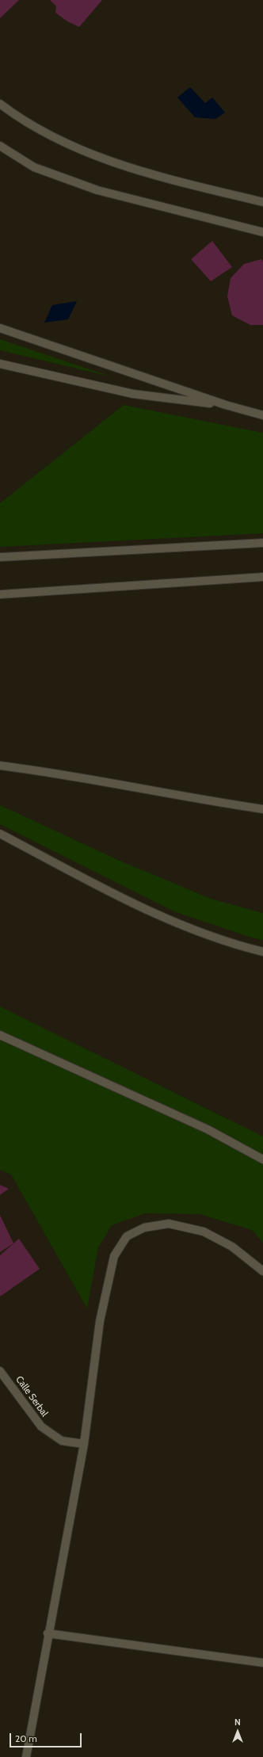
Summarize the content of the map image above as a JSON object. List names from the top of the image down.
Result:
{
  "streets": {
    "street": ["Calle Serbal"]
  },
  "scale_bar": "20 m",
  "north": "top"
}
